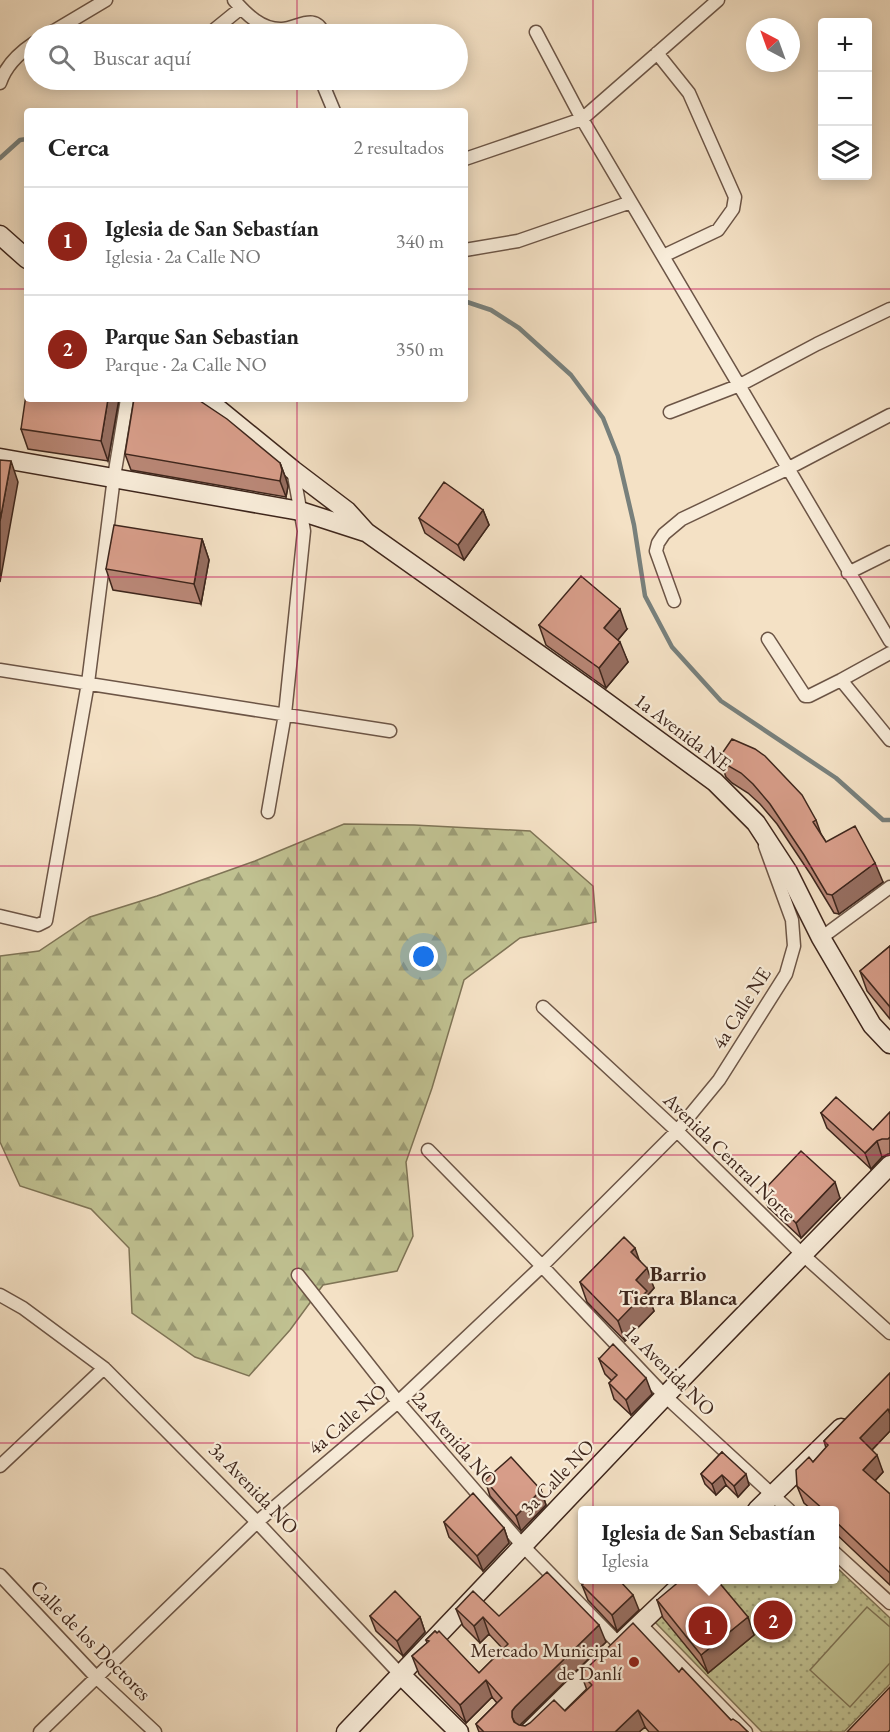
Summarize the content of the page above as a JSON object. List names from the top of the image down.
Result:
{
  "streets": {
    "main road": ["1a Avenida NE", "3a Calle NO", "3a Avenida NO"],
    "street": [
      "4a Calle NE",
      "Avenida Central Norte",
      "1a Avenida NO",
      "4a Calle NO",
      "2a Avenida NO",
      "Calle de los Doctores"
    ]
  },
  "crossings": [
    ["1a Avenida NE", "4a Calle NE"],
    ["4a Calle NE", "Avenida Central Norte"],
    ["4a Calle NE", "4a Calle NO"],
    ["Avenida Central Norte", "4a Calle NO"],
    ["Avenida Central Norte", "3a Calle NO"],
    ["1a Avenida NO", "4a Calle NO"],
    ["1a Avenida NO", "3a Calle NO"],
    ["4a Calle NO", "2a Avenida NO"],
    ["4a Calle NO", "3a Avenida NO"],
    ["4a Calle NO", "Calle de los Doctores"],
    ["2a Avenida NO", "3a Calle NO"],
    ["3a Calle NO", "3a Avenida NO"]
  ],
  "districts": ["Barrio Tierra Blanca"],
  "places": ["Mercado Municipal de Danlí"],
  "north": "top left",
  "page": {
    "map_buttons": ["+", "−"],
    "search": "Buscar aquí",
    "heading": ["Cerca", "2 resultados"],
    "list": [
      {
        "mark": "1",
        "name": "Iglesia de San Sebastían",
        "note": "Iglesia · 2a Calle NO",
        "value": "340 m"
      },
      {
        "mark": "2",
        "name": "Parque San Sebastian",
        "note": "Parque · 2a Calle NO",
        "value": "350 m"
      }
    ],
    "popup": ["Iglesia de San Sebastían", "Iglesia"],
    "pins": ["2", "1"]
  }
}
